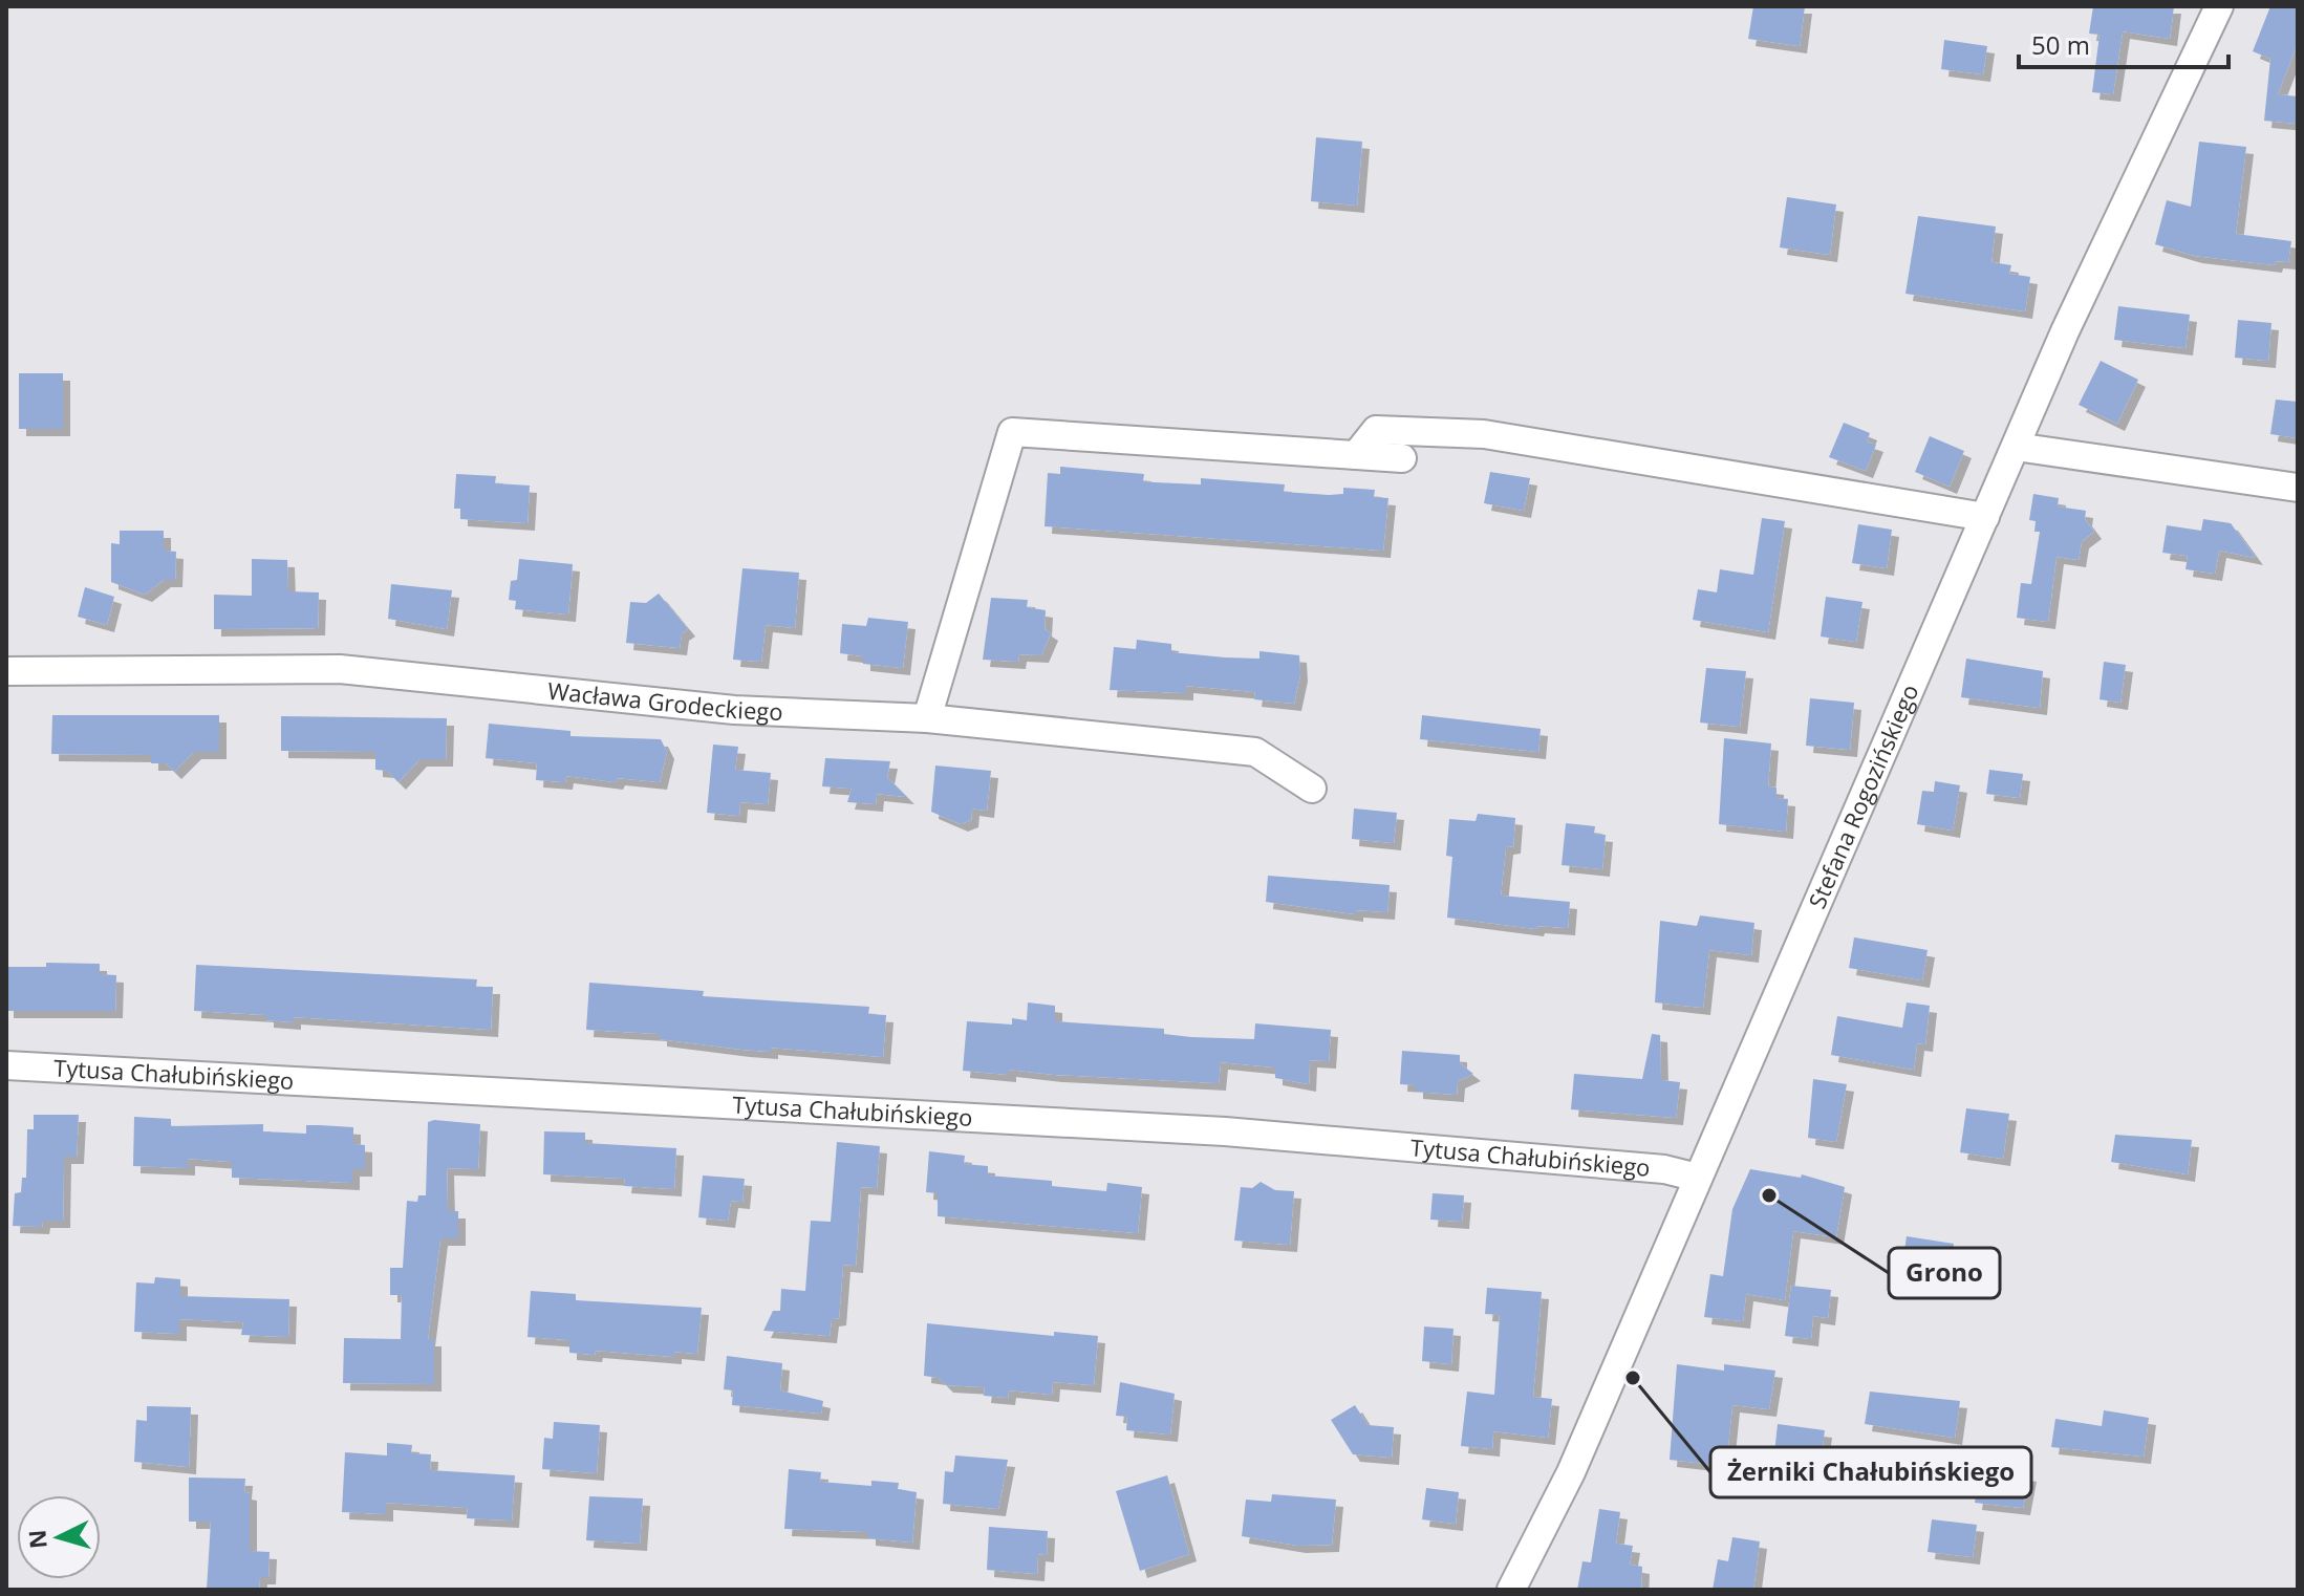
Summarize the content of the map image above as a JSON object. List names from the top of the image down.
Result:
{
  "streets": {
    "street": ["Wacława Grodeckiego", "Stefana Rogozińskiego", "Tytusa Chałubińskiego"]
  },
  "crossings": [
    ["Stefana Rogozińskiego", "Tytusa Chałubińskiego"]
  ],
  "places": ["Grono", "Żerniki Chałubińskiego"],
  "scale_bar": "50 m",
  "north": "left"
}
